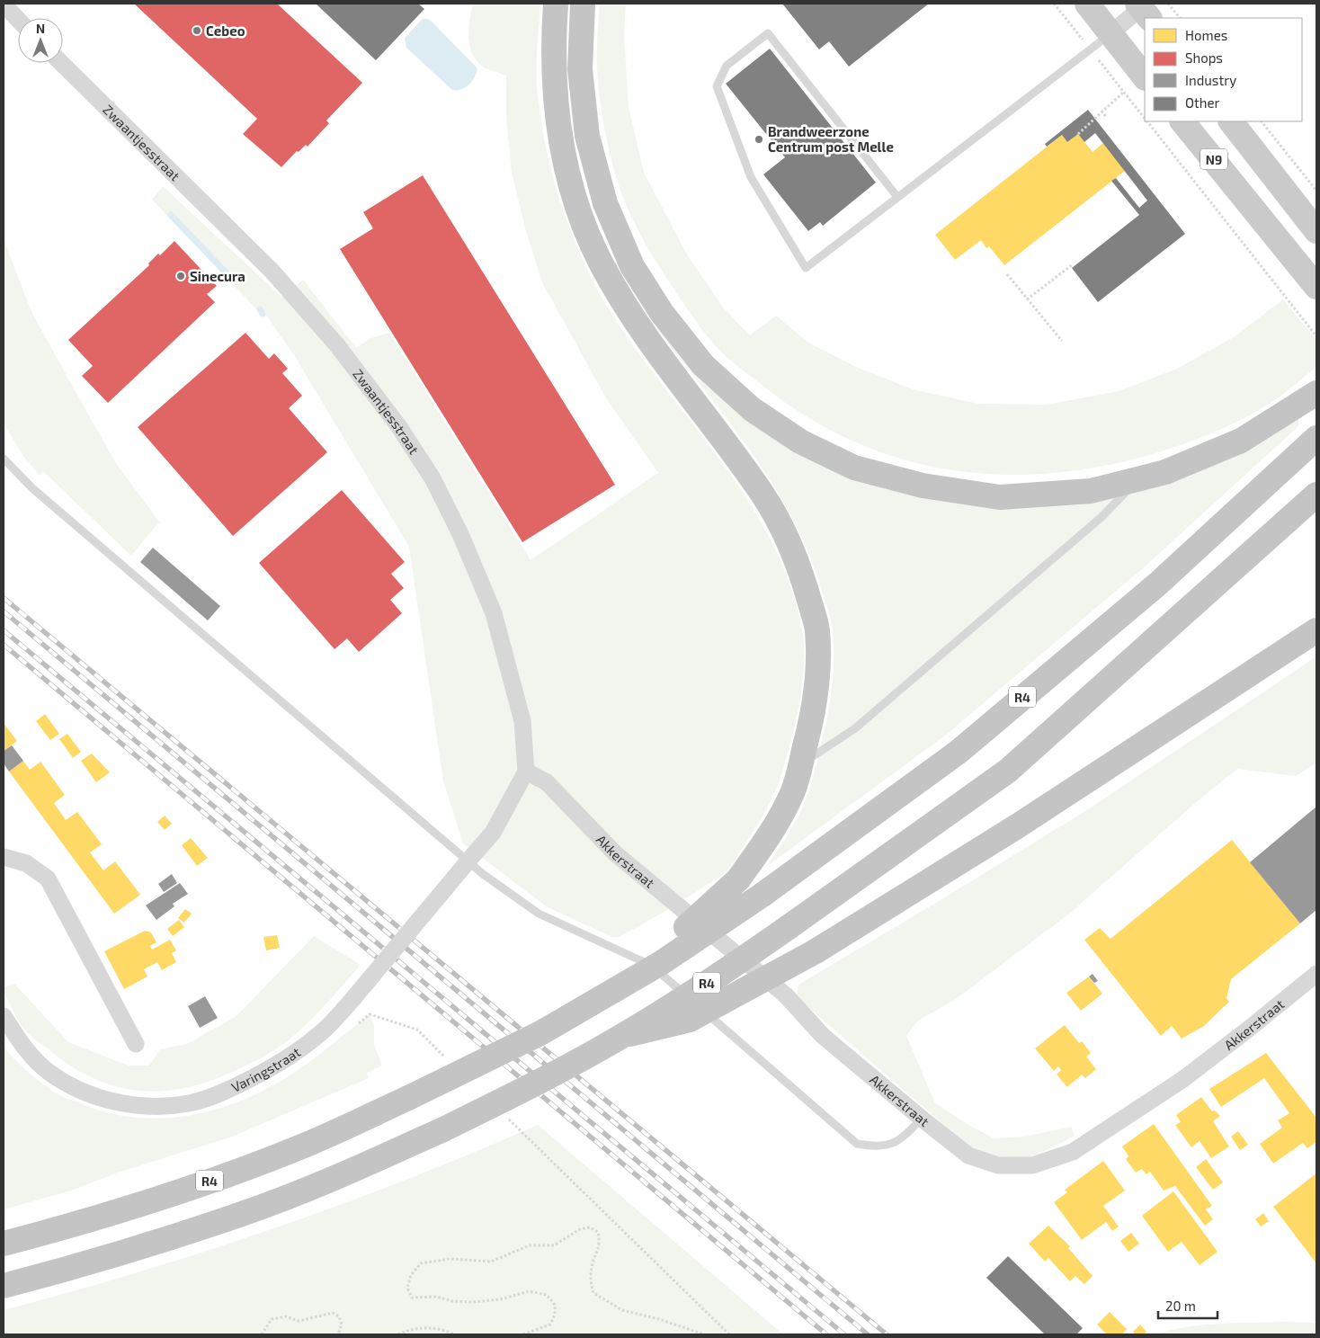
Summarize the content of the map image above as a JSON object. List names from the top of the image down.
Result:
{
  "streets": {
    "highway": ["R4"],
    "main road": ["N9"],
    "street": ["Zwaantjesstraat", "Akkerstraat", "Varingstraat"]
  },
  "crossings": [
    ["Zwaantjesstraat", "Akkerstraat"],
    ["Zwaantjesstraat", "Varingstraat"],
    ["Akkerstraat", "Varingstraat"]
  ],
  "places": ["Cebeo", "Brandweerzone Centrum post Melle", "Sinecura"],
  "legend": [
    "Homes",
    "Shops",
    "Industry",
    "Other"
  ],
  "scale_bar": "20 m",
  "north": "top"
}
